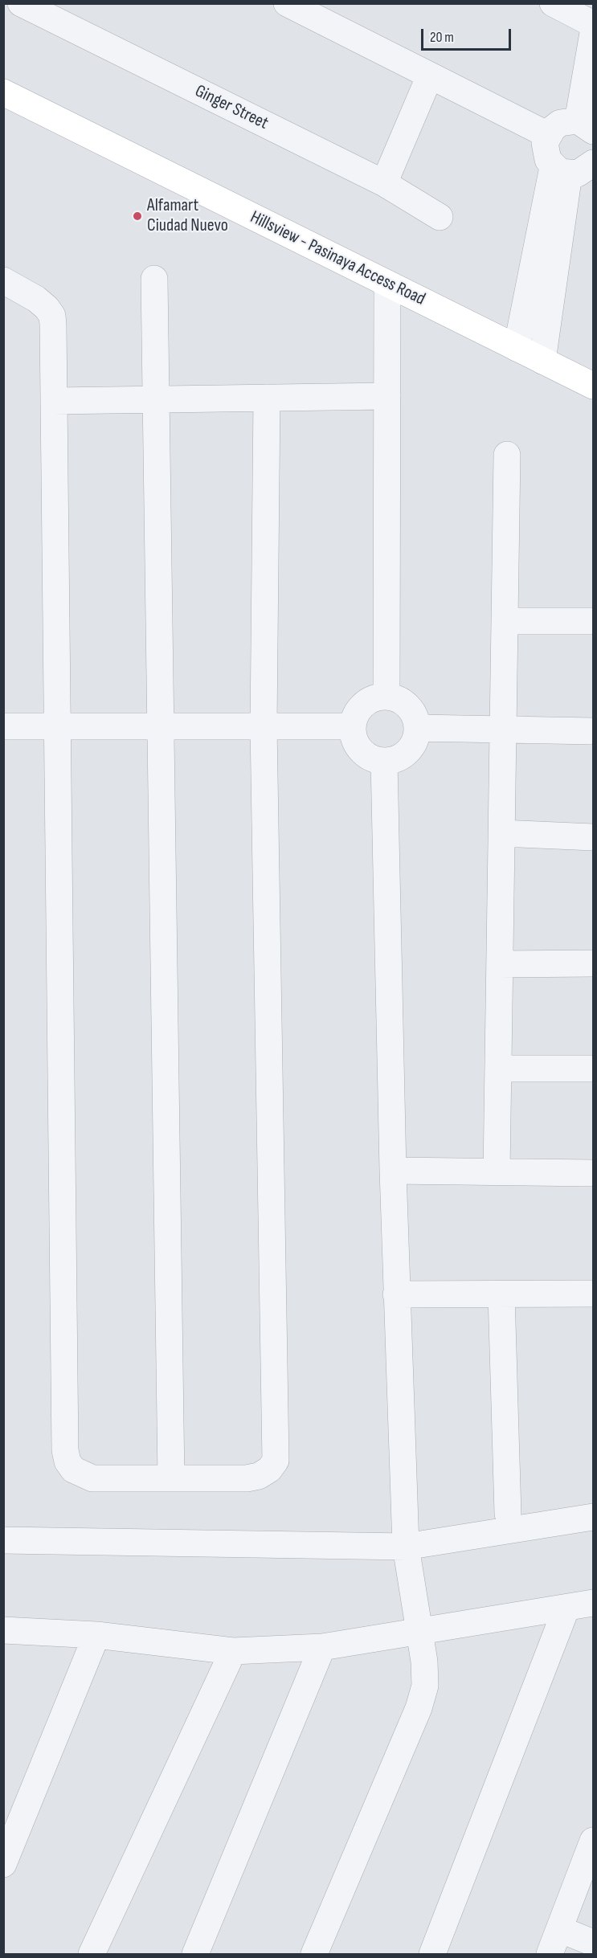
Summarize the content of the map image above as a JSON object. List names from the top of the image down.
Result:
{
  "streets": {
    "street": ["Ginger Street", "Hillsview - Pasinaya Access Road"]
  },
  "places": ["Alfamart Ciudad Nuevo"],
  "scale_bar": "20 m"
}
